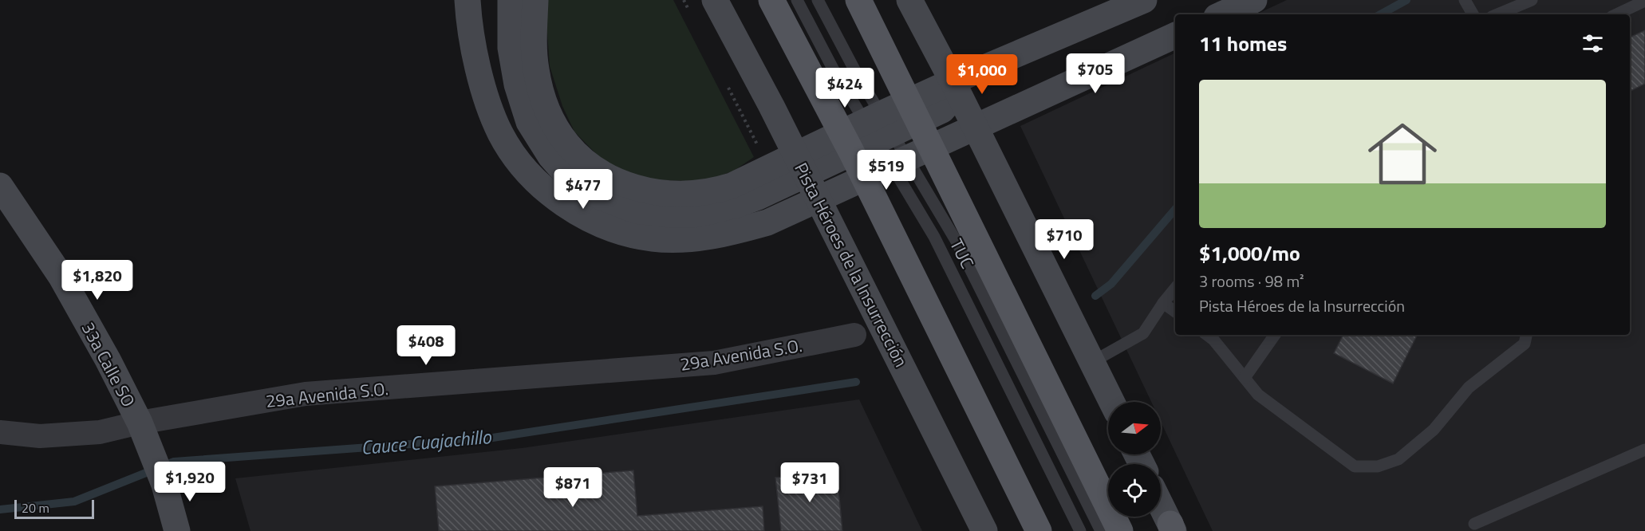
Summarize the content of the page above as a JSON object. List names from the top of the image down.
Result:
{
  "streets": {
    "main road": ["Pista Héroes de la Insurrección", "33a Calle SO"],
    "street": ["29a Avenida S.O."],
    "lane": ["TUC"]
  },
  "crossings": [
    ["29a Avenida S.O.", "33a Calle SO"]
  ],
  "water": ["Cauce Cuajachillo"],
  "scale_bar": "20 m",
  "north": "right",
  "page": {
    "heading": "11 homes",
    "price": [
      "$705",
      "$1,000",
      "$424",
      "$519",
      "$477",
      "$710",
      "$1,820",
      "$408",
      "$1,920",
      "$731",
      "$871"
    ],
    "list": [
      {
        "name": "$1,000/mo",
        "note": "3 rooms · 98 m² · Pista Héroes de la Insurrección"
      }
    ],
    "scale": "20 m"
  }
}
